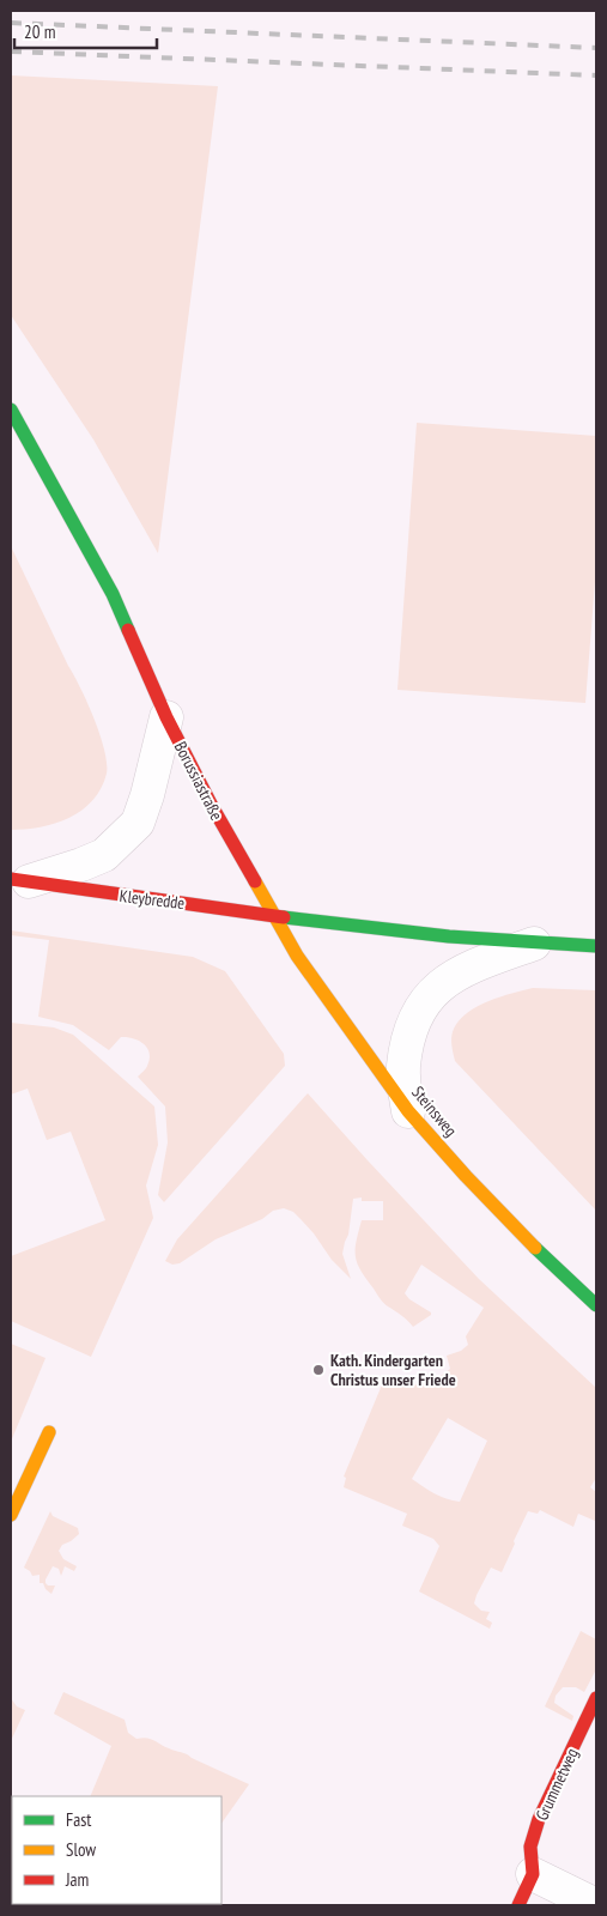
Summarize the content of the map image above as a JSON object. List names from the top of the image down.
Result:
{
  "streets": {
    "main road": [
      "Borussiastraße",
      "Kleybredde",
      "Steinsweg",
      "Grummetweg"
    ]
  },
  "crossings": [
    ["Borussiastraße", "Kleybredde"],
    ["Borussiastraße", "Steinsweg"],
    ["Kleybredde", "Steinsweg"]
  ],
  "places": ["Kath. Kindergarten Christus unser Friede"],
  "legend": ["Fast", "Slow", "Jam"],
  "scale_bar": "20 m"
}
